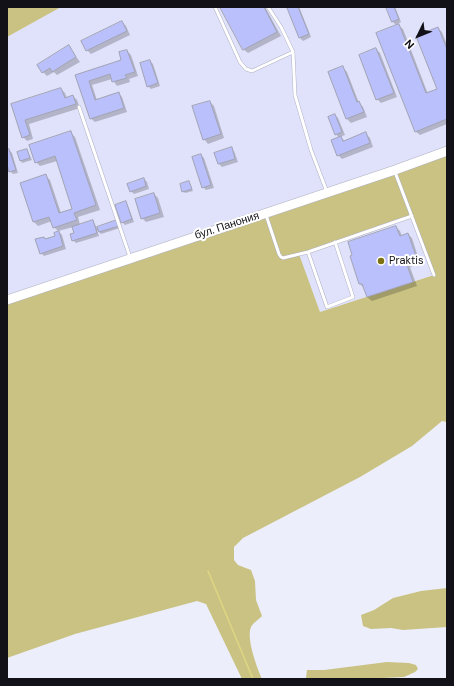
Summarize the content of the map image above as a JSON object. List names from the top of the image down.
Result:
{
  "streets": {
    "main road": ["бул. Панония"]
  },
  "places": ["Praktis"],
  "north": "bottom left"
}
